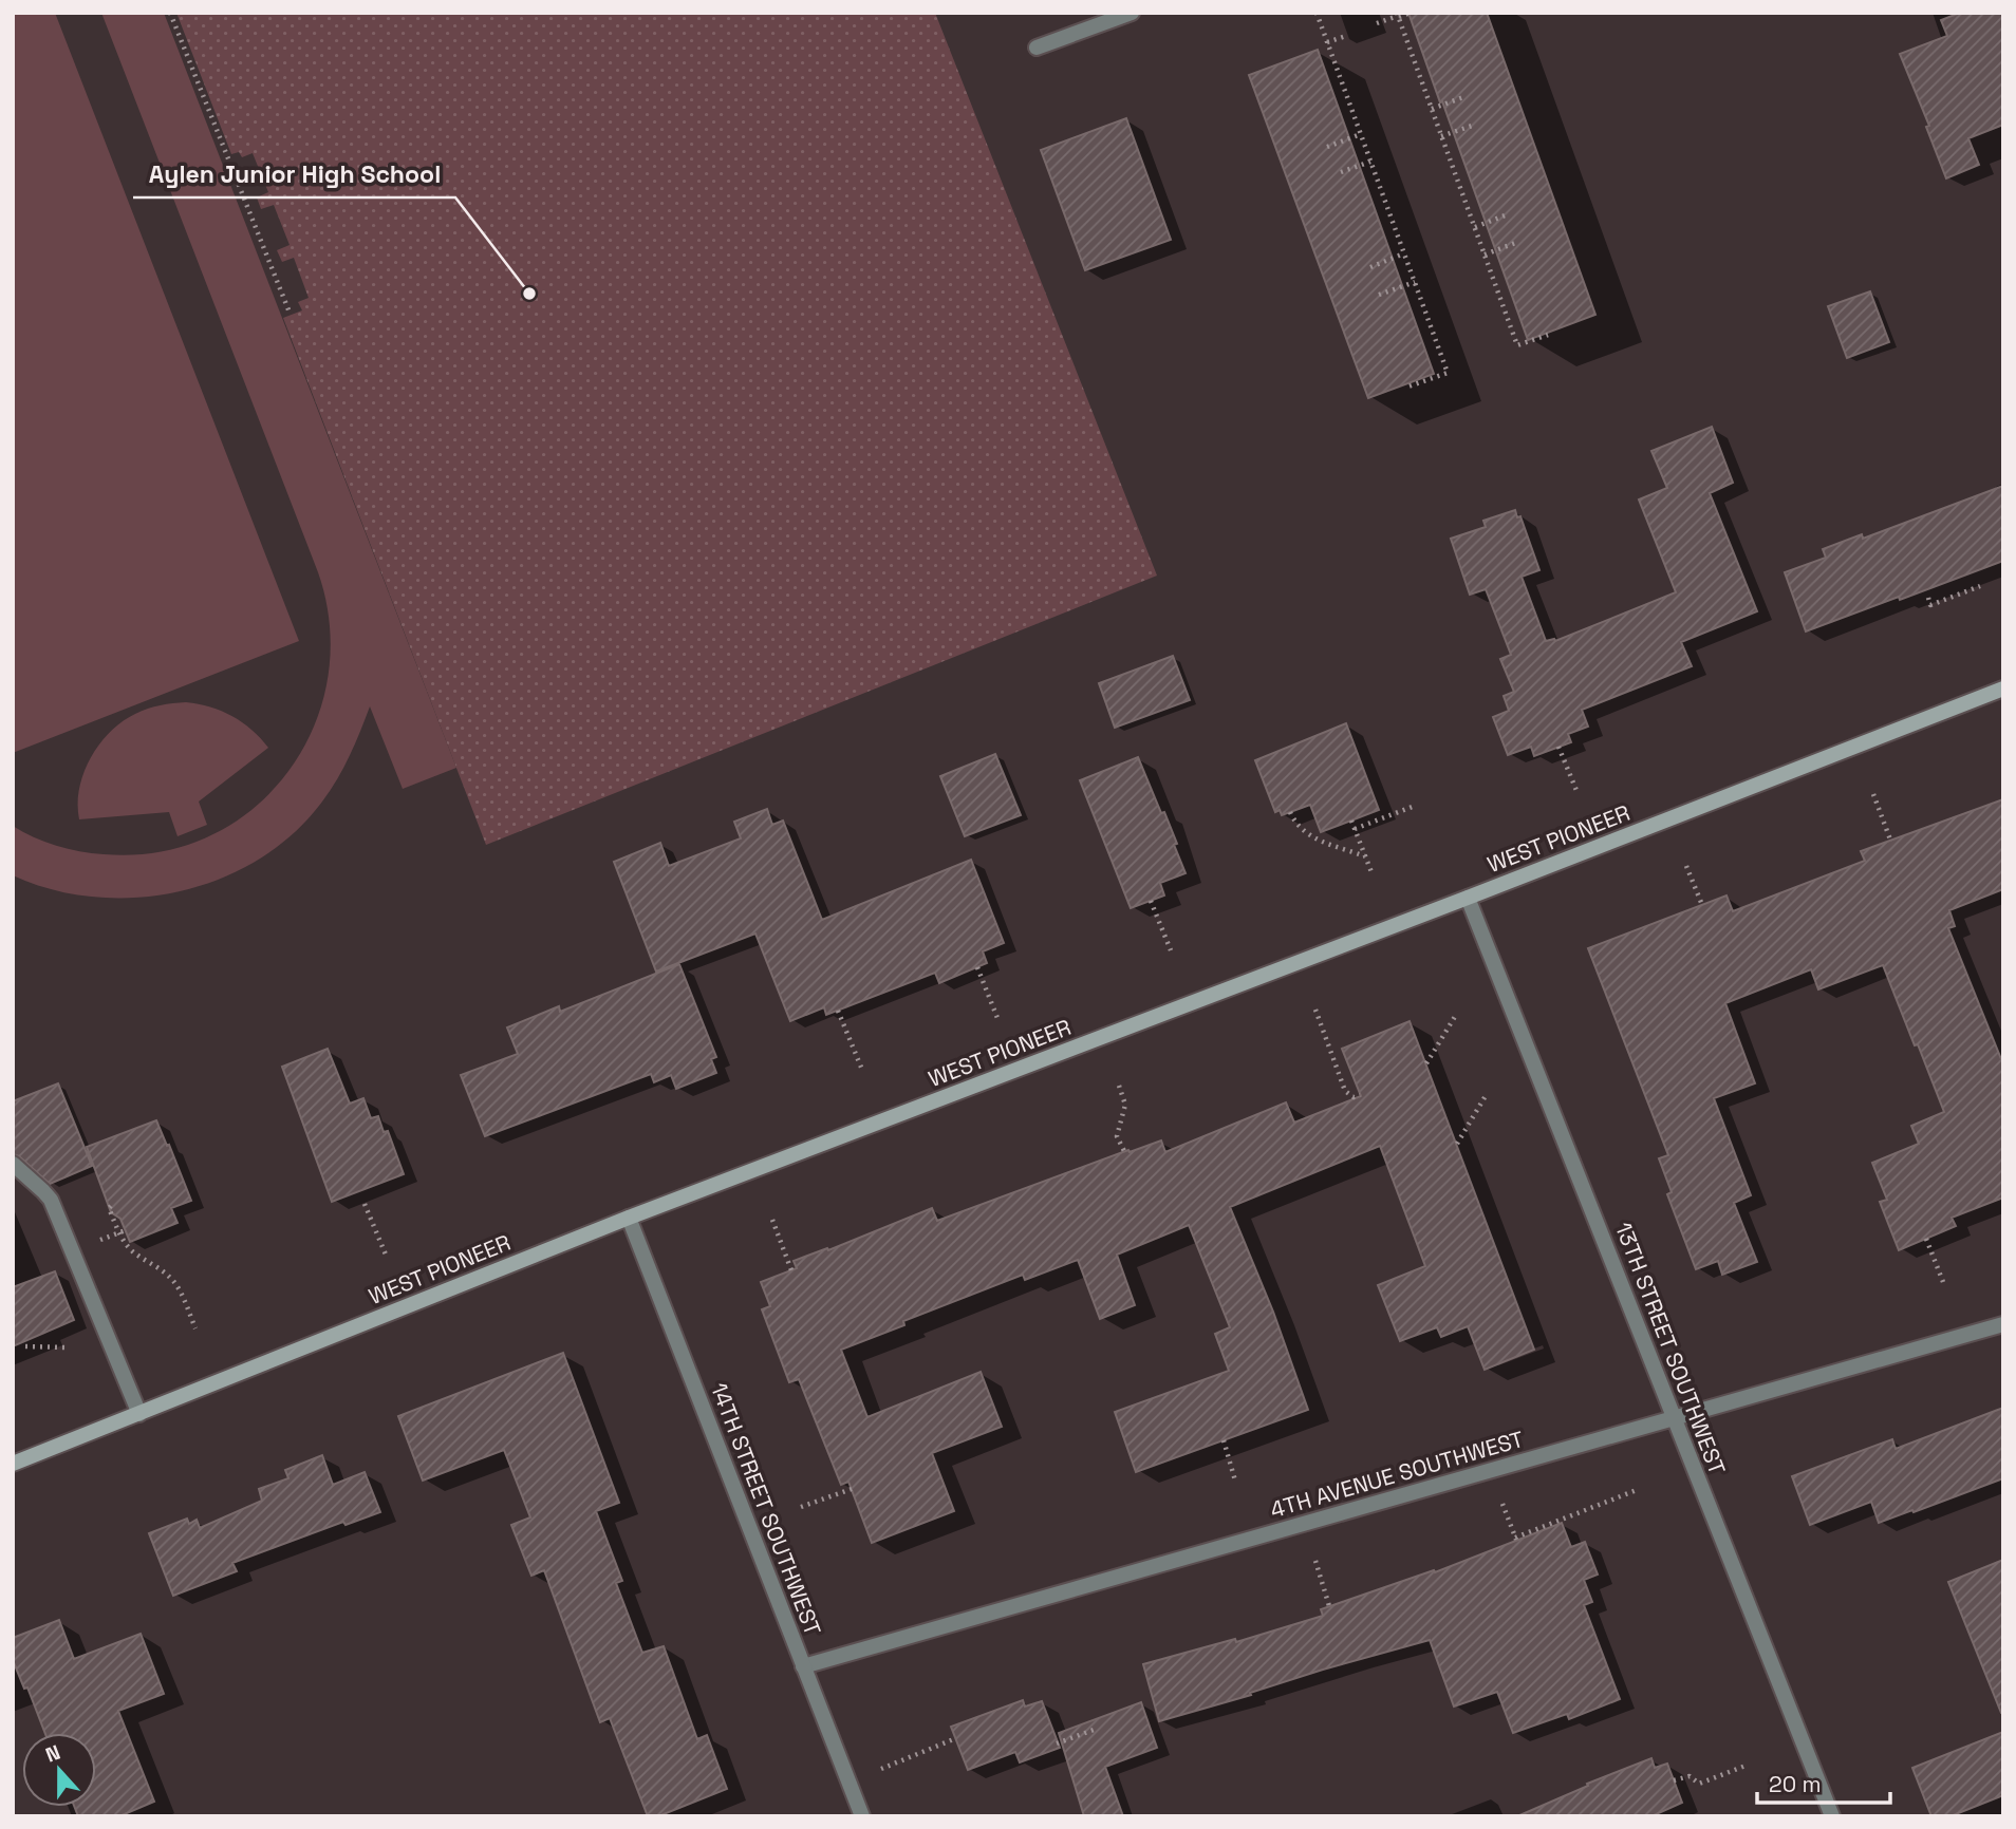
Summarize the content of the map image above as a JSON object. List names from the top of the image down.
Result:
{
  "streets": {
    "main road": ["WEST PIONEER"],
    "street": ["13TH STREET SOUTHWEST", "4TH AVENUE SOUTHWEST", "14TH STREET SOUTHWEST"]
  },
  "crossings": [
    ["WEST PIONEER", "13TH STREET SOUTHWEST"],
    ["WEST PIONEER", "14TH STREET SOUTHWEST"],
    ["13TH STREET SOUTHWEST", "4TH AVENUE SOUTHWEST"],
    ["4TH AVENUE SOUTHWEST", "14TH STREET SOUTHWEST"]
  ],
  "places": ["Aylen Junior High School"],
  "scale_bar": "20 m",
  "north": "top"
}
